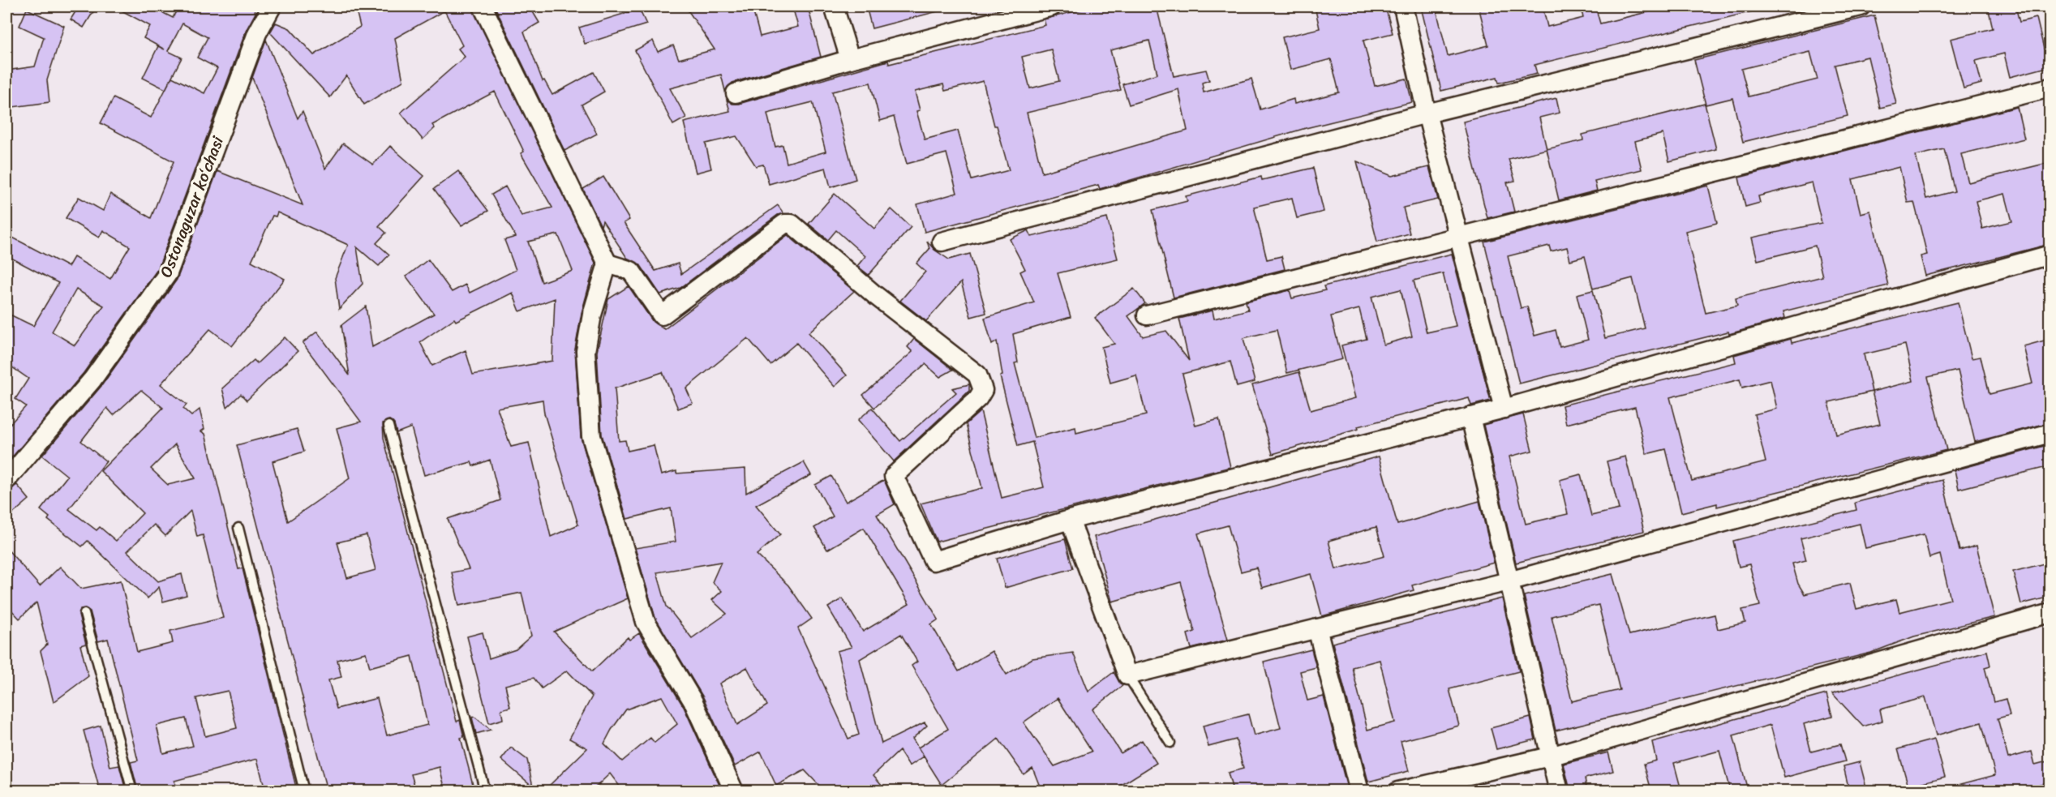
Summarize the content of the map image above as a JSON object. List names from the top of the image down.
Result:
{
  "streets": {
    "street": ["Ostonaguzar koʻchasi"]
  }
}
